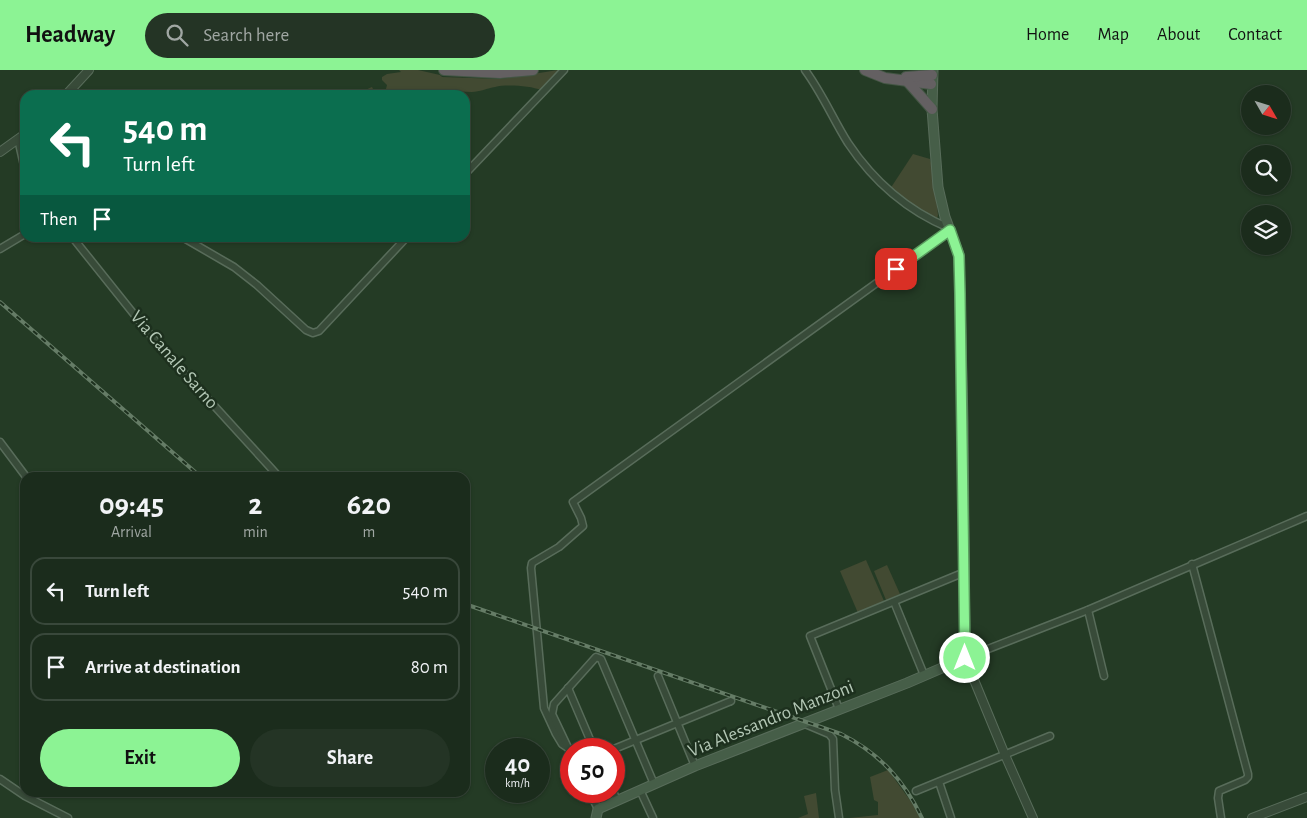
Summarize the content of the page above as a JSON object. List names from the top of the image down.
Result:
{
  "streets": {
    "main road": ["Via Alessandro Manzoni"],
    "street": ["Via Canale Sarno"]
  },
  "north": "bottom right",
  "page": {
    "header": "Headway",
    "search": "Search here",
    "nav": [
      "Home",
      "Map",
      "About",
      "Contact"
    ],
    "turn": ["540 m", "Turn left"],
    "then": "Then",
    "eta": [
      "09:45",
      "Arrival",
      "2",
      "min",
      "620",
      "m"
    ],
    "list": [
      {
        "name": "Turn left",
        "value": "540 m"
      },
      {
        "name": "Arrive at destination",
        "value": "80 m"
      }
    ],
    "buttons": ["Exit", "Share"],
    "speed": "40 km/h",
    "limit": "50"
  }
}
